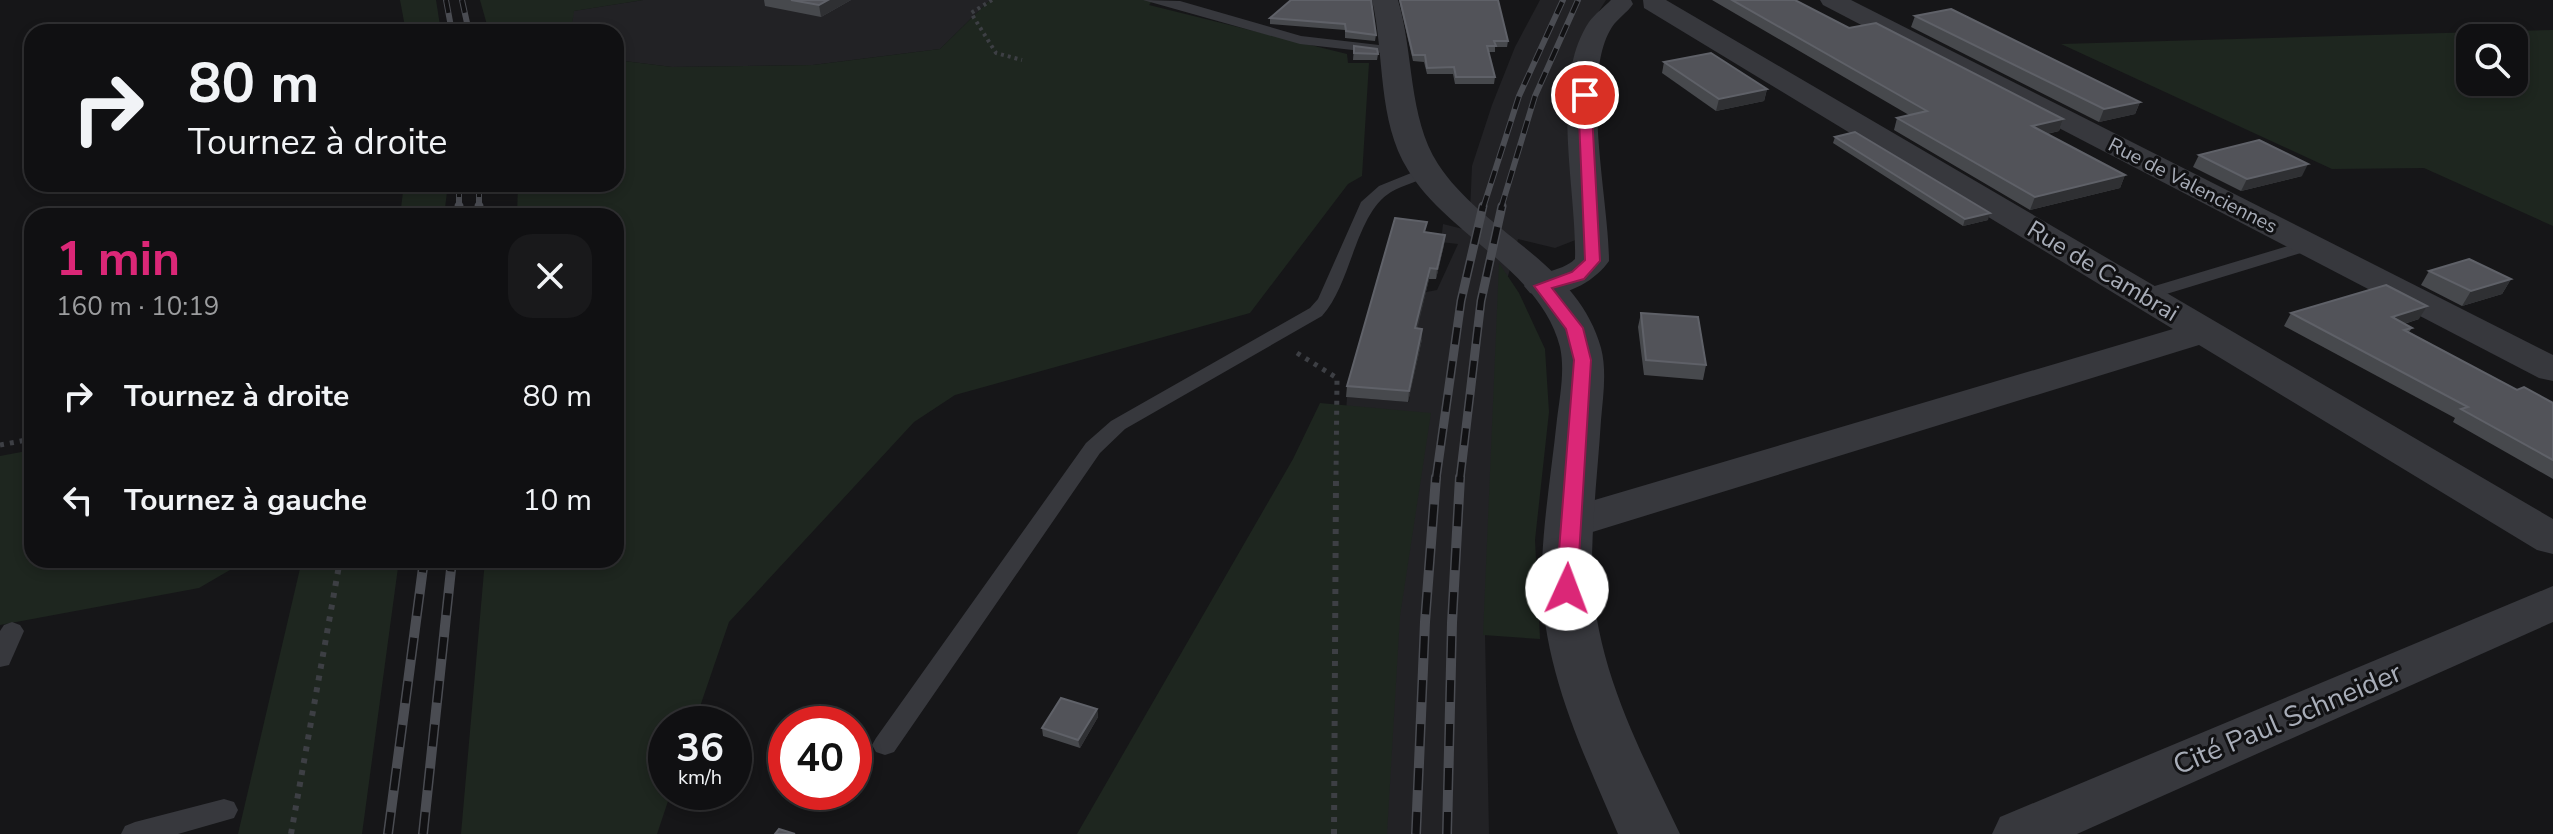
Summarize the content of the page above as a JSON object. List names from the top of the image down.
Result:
{
  "streets": {
    "street": ["Rue de Valenciennes", "Rue de Cambrai", "Cité Paul Schneider"]
  },
  "page": {
    "turn": ["80 m", "Tournez à droite"],
    "heading": ["1 min", "160 m · 10:19"],
    "list": [
      {
        "name": "Tournez à droite",
        "value": "80 m"
      },
      {
        "name": "Tournez à gauche",
        "value": "10 m"
      }
    ],
    "speed": "36 km/h",
    "limit": "40"
  }
}
